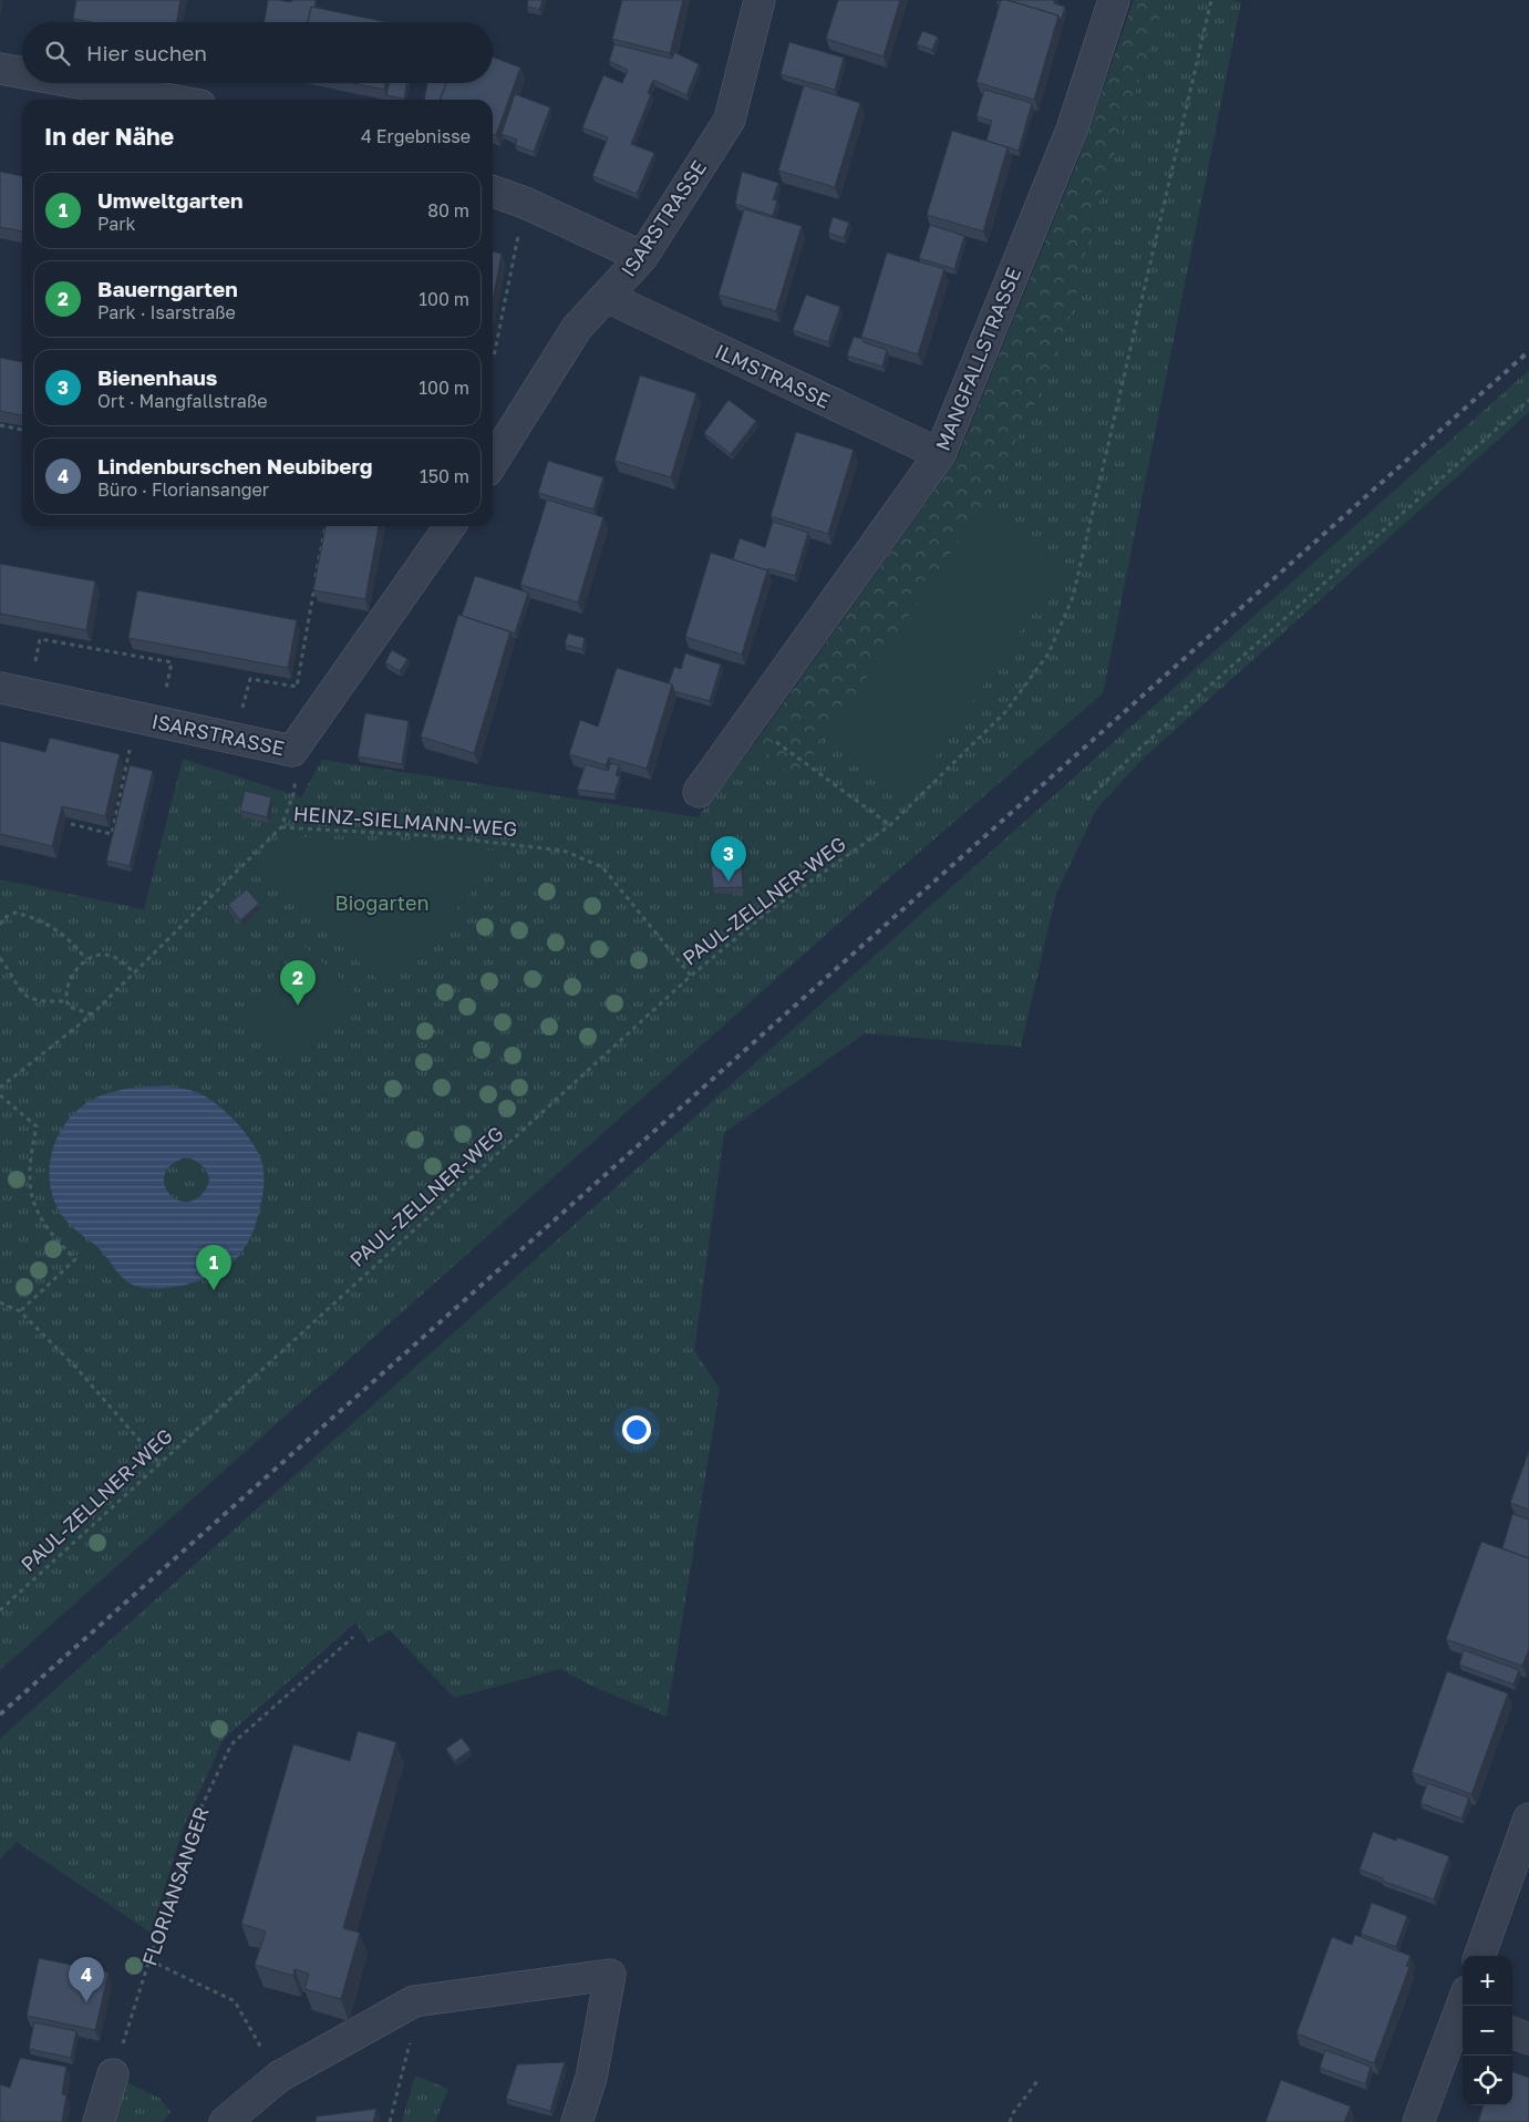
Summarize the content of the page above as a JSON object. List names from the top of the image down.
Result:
{
  "streets": {
    "street": ["ISARSTRASSE", "MANGFALLSTRASSE", "ILMSTRASSE"],
    "path": ["HEINZ-SIELMANN-WEG", "PAUL-ZELLNER-WEG", "FLORIANSANGER"]
  },
  "crossings": [
    ["ISARSTRASSE", "ILMSTRASSE"],
    ["MANGFALLSTRASSE", "ILMSTRASSE"],
    ["HEINZ-SIELMANN-WEG", "PAUL-ZELLNER-WEG"]
  ],
  "parks": ["Biogarten"],
  "page": {
    "search": "Hier suchen",
    "heading": ["In der Nähe", "4 Ergebnisse"],
    "list": [
      {
        "mark": "1",
        "name": "Umweltgarten",
        "note": "Park",
        "value": "80 m"
      },
      {
        "mark": "2",
        "name": "Bauerngarten",
        "note": "Park · Isarstraße",
        "value": "100 m"
      },
      {
        "mark": "3",
        "name": "Bienenhaus",
        "note": "Ort · Mangfallstraße",
        "value": "100 m"
      },
      {
        "mark": "4",
        "name": "Lindenburschen Neubiberg",
        "note": "Büro · Floriansanger",
        "value": "150 m"
      }
    ],
    "pins": [
      "3",
      "2",
      "1",
      "4"
    ],
    "map_buttons": ["+", "−"]
  }
}
